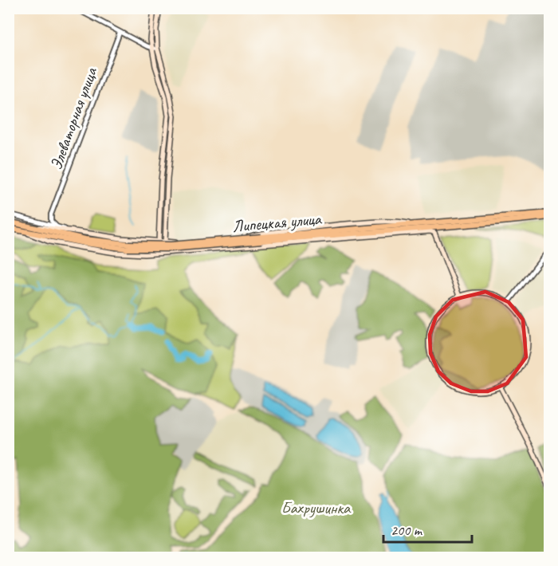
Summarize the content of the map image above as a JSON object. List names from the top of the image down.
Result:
{
  "streets": {
    "main road": ["Липецкая улица"],
    "street": ["Элеваторная улица"]
  },
  "parks": ["Бахрушинка"],
  "scale_bar": "200 m"
}
